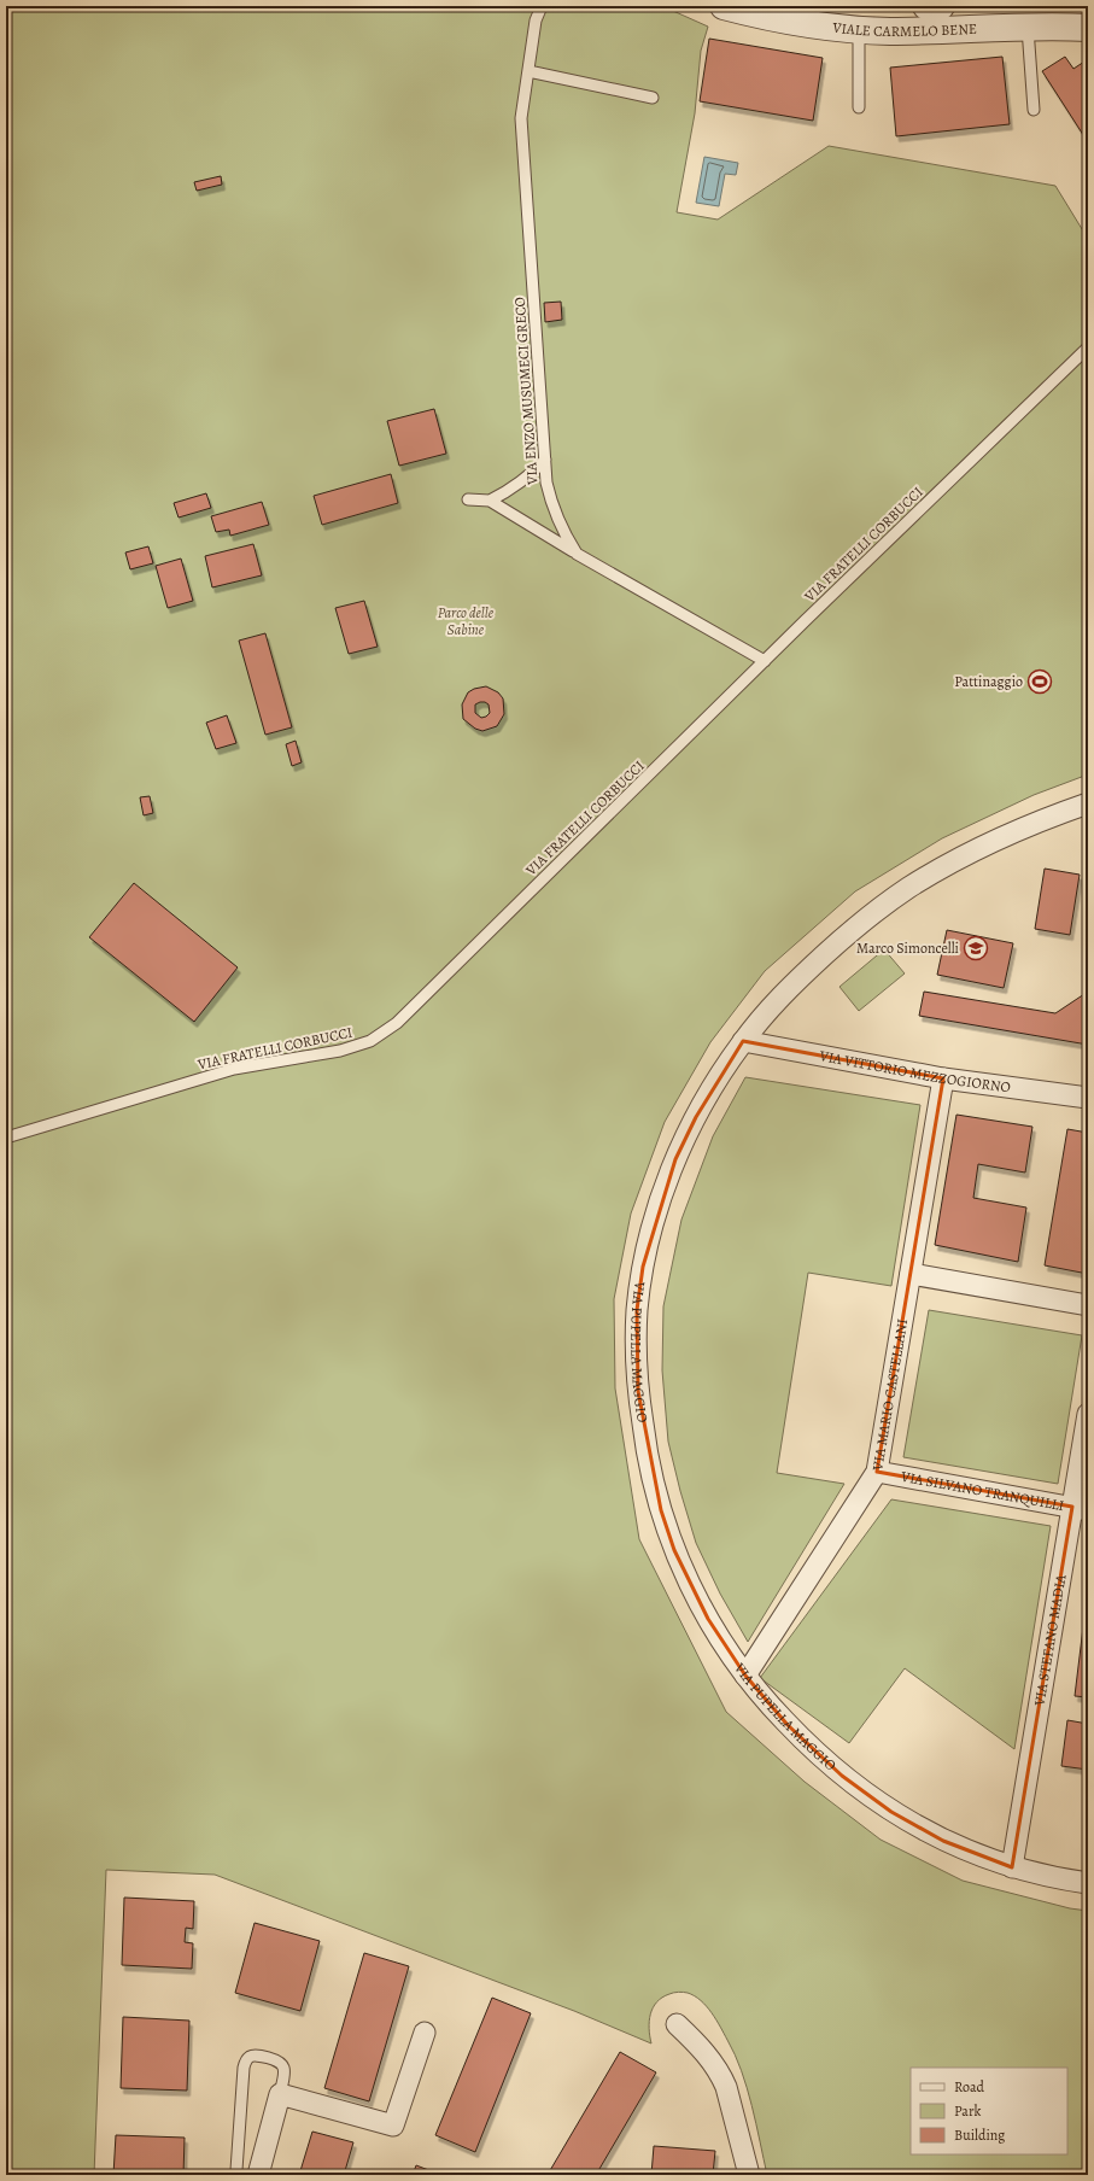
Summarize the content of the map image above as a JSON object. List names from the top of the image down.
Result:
{
  "streets": {
    "street": [
      "VIALE CARMELO BENE",
      "VIA VITTORIO MEZZOGIORNO",
      "VIA PUPELLA MAGGIO",
      "VIA MARIO CASTELLANI",
      "VIA SILVANO TRANQUILLI",
      "VIA STEFANO MADIA"
    ],
    "lane": ["VIA ENZO MUSUMECI GRECO", "VIA FRATELLI CORBUCCI"]
  },
  "crossings": [
    ["VIA ENZO MUSUMECI GRECO", "VIA FRATELLI CORBUCCI"],
    ["VIA VITTORIO MEZZOGIORNO", "VIA PUPELLA MAGGIO"],
    ["VIA VITTORIO MEZZOGIORNO", "VIA MARIO CASTELLANI"],
    ["VIA PUPELLA MAGGIO", "VIA MARIO CASTELLANI"],
    ["VIA PUPELLA MAGGIO", "VIA STEFANO MADIA"],
    ["VIA MARIO CASTELLANI", "VIA SILVANO TRANQUILLI"],
    ["VIA SILVANO TRANQUILLI", "VIA STEFANO MADIA"]
  ],
  "parks": ["Parco delle Sabine"],
  "places": {
    "sports": ["Pattinaggio"],
    "school or university": ["Marco Simoncelli"]
  },
  "legend": ["Road", "Park", "Building"]
}
